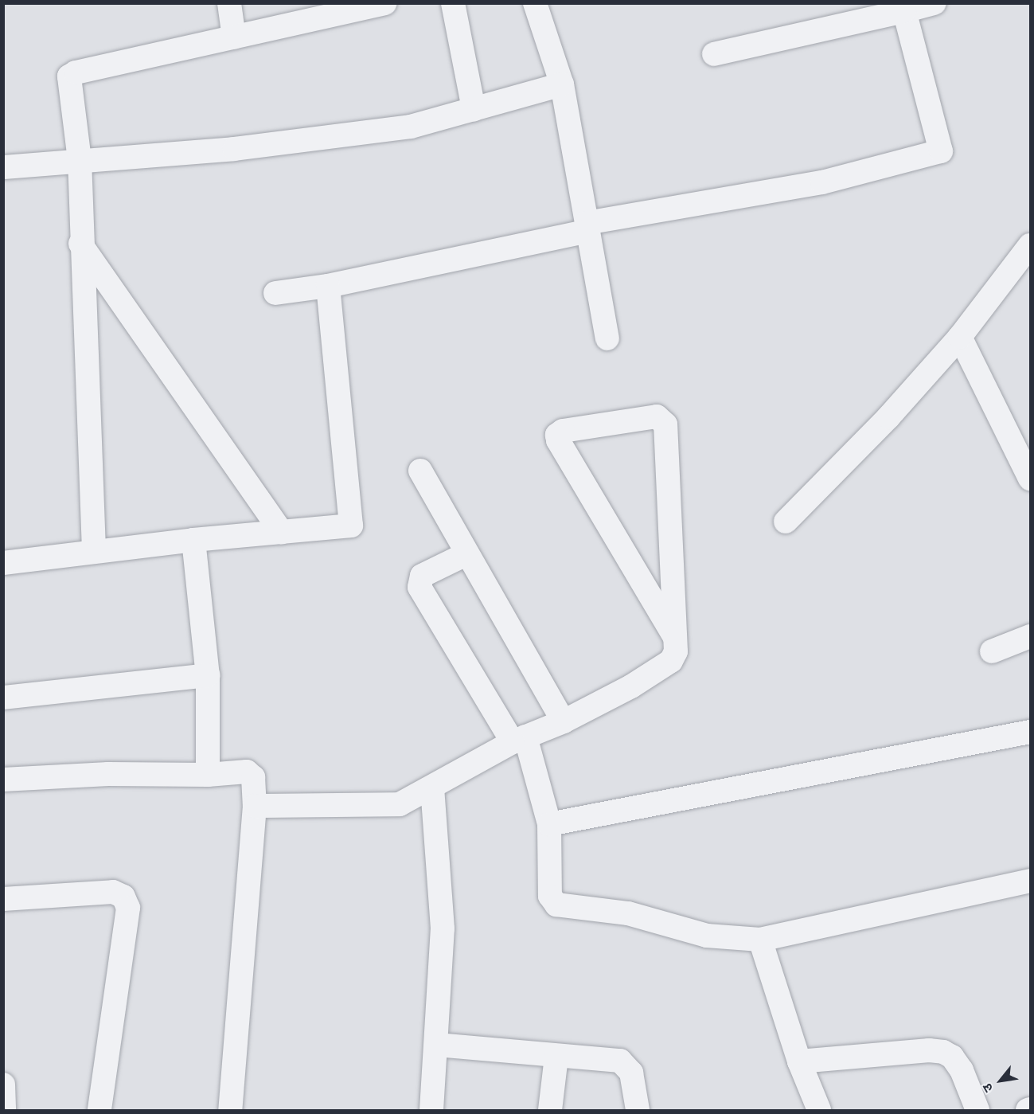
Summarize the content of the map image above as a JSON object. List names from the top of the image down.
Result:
{
  "north": "bottom left"
}
